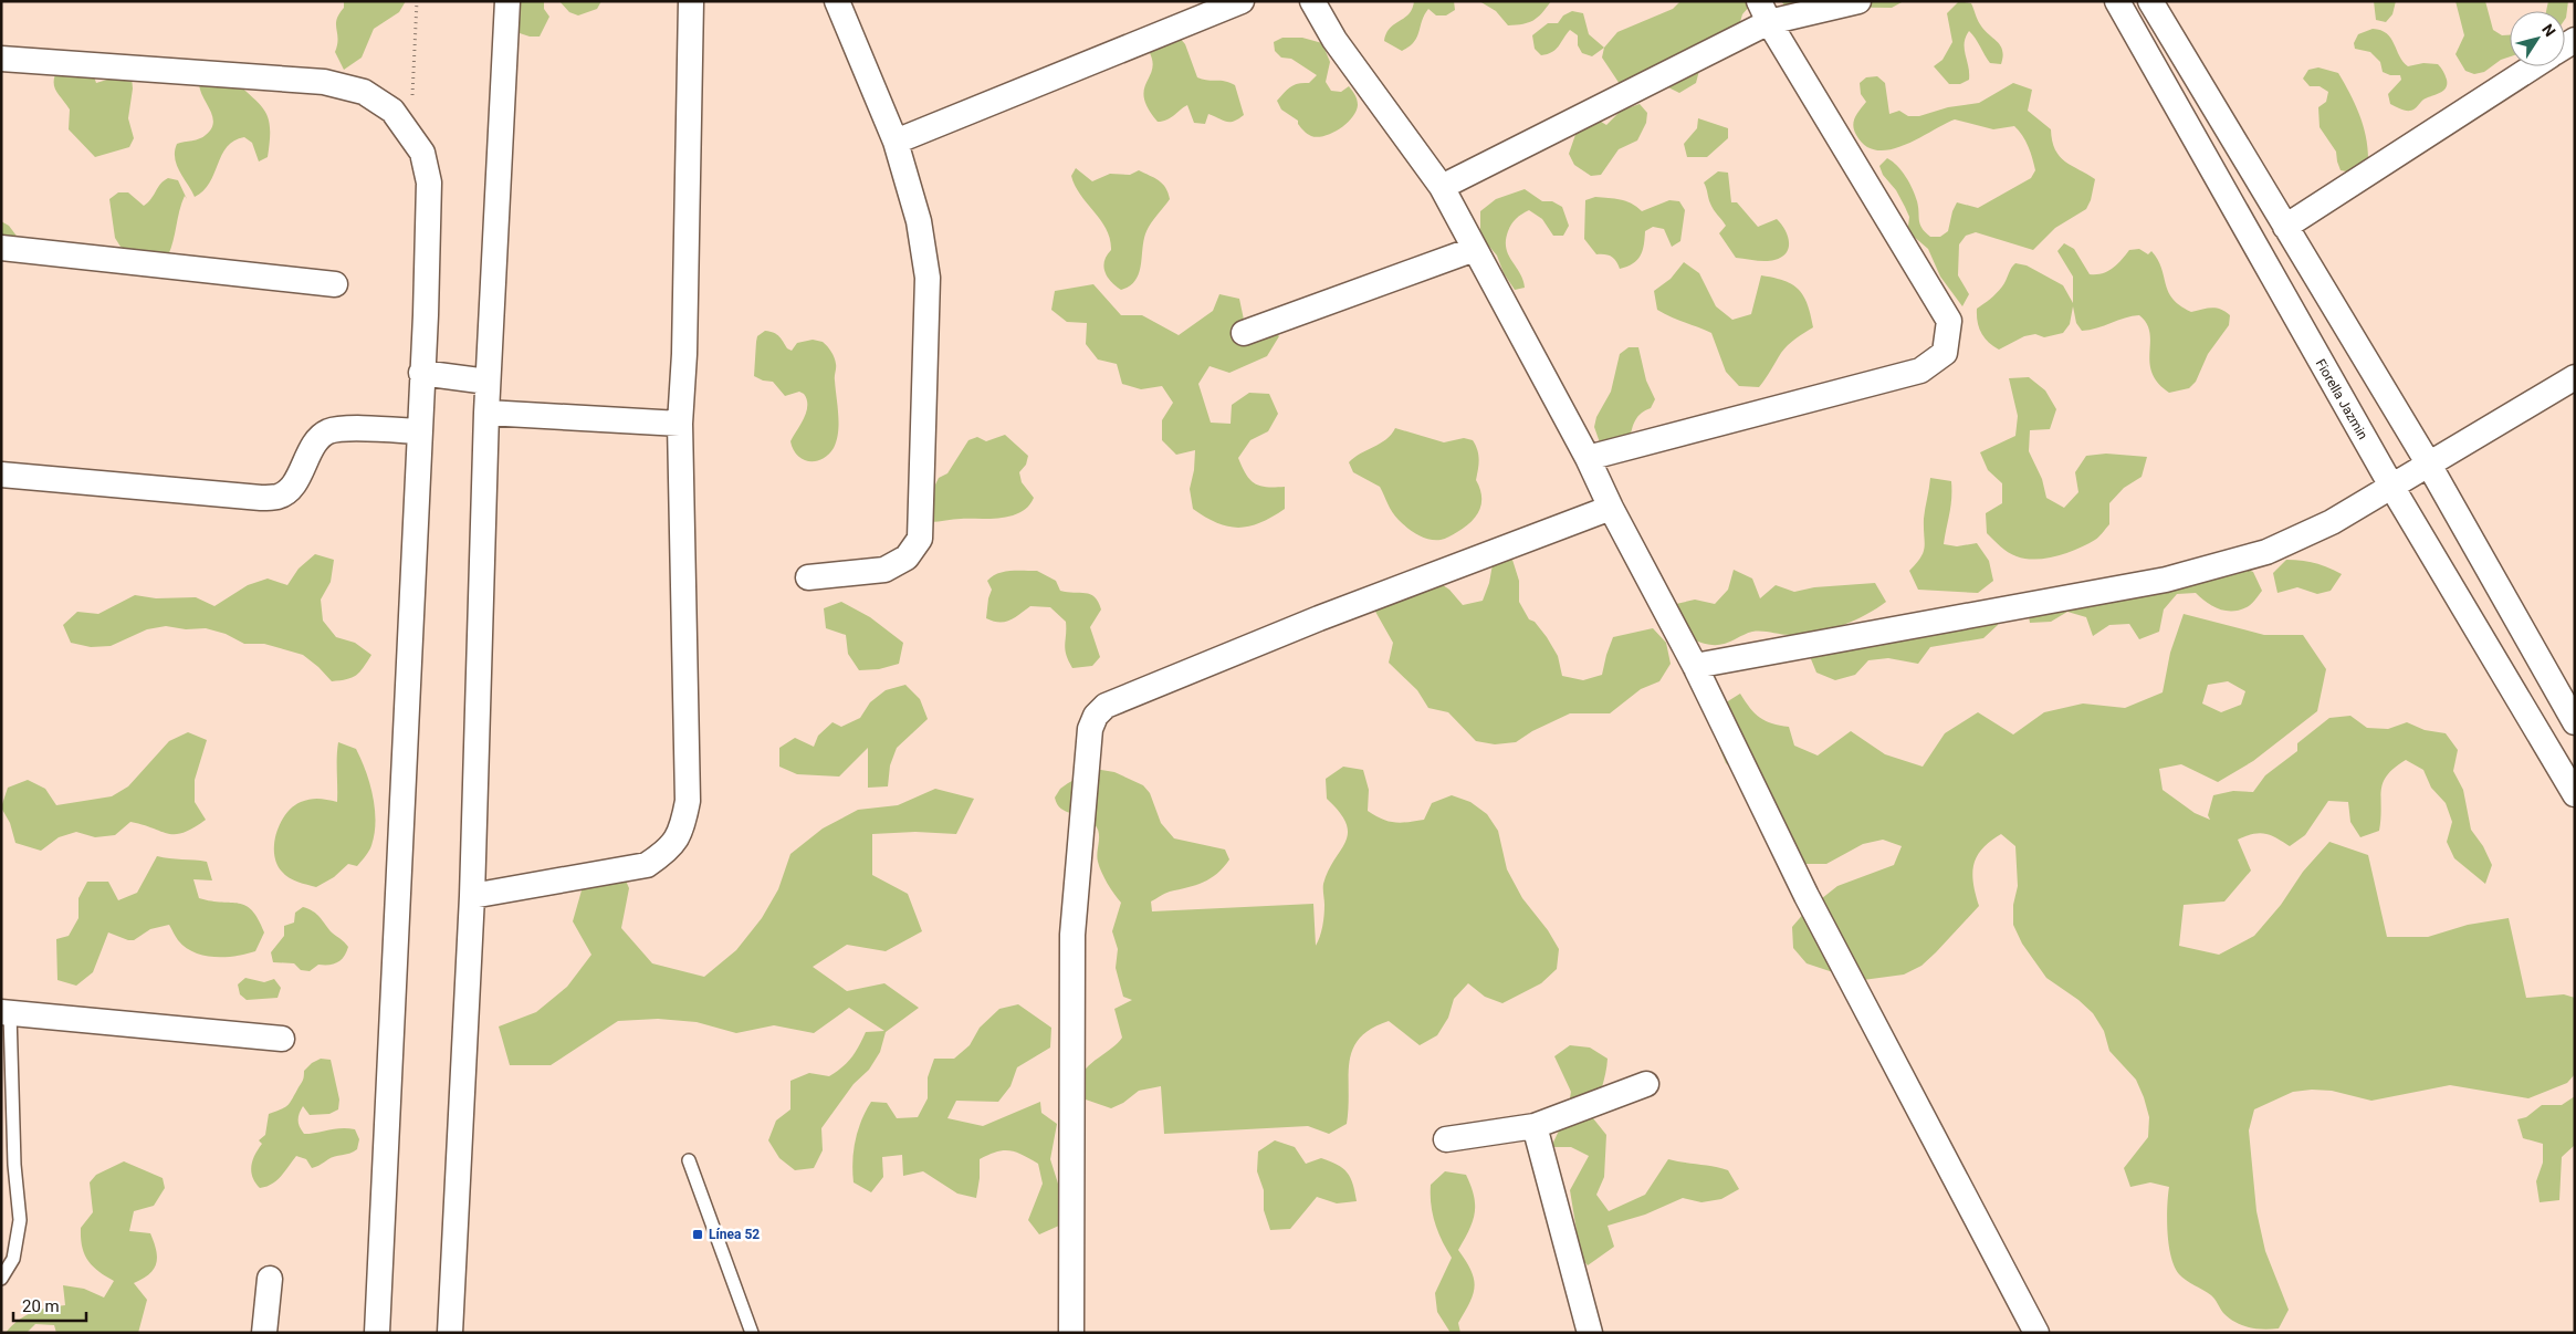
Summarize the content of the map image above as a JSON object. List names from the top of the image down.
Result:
{
  "streets": {
    "street": ["Fiorella Jazmin"]
  },
  "places": {
    "transit": ["Línea 52"]
  },
  "scale_bar": "20 m",
  "north": "top right"
}
